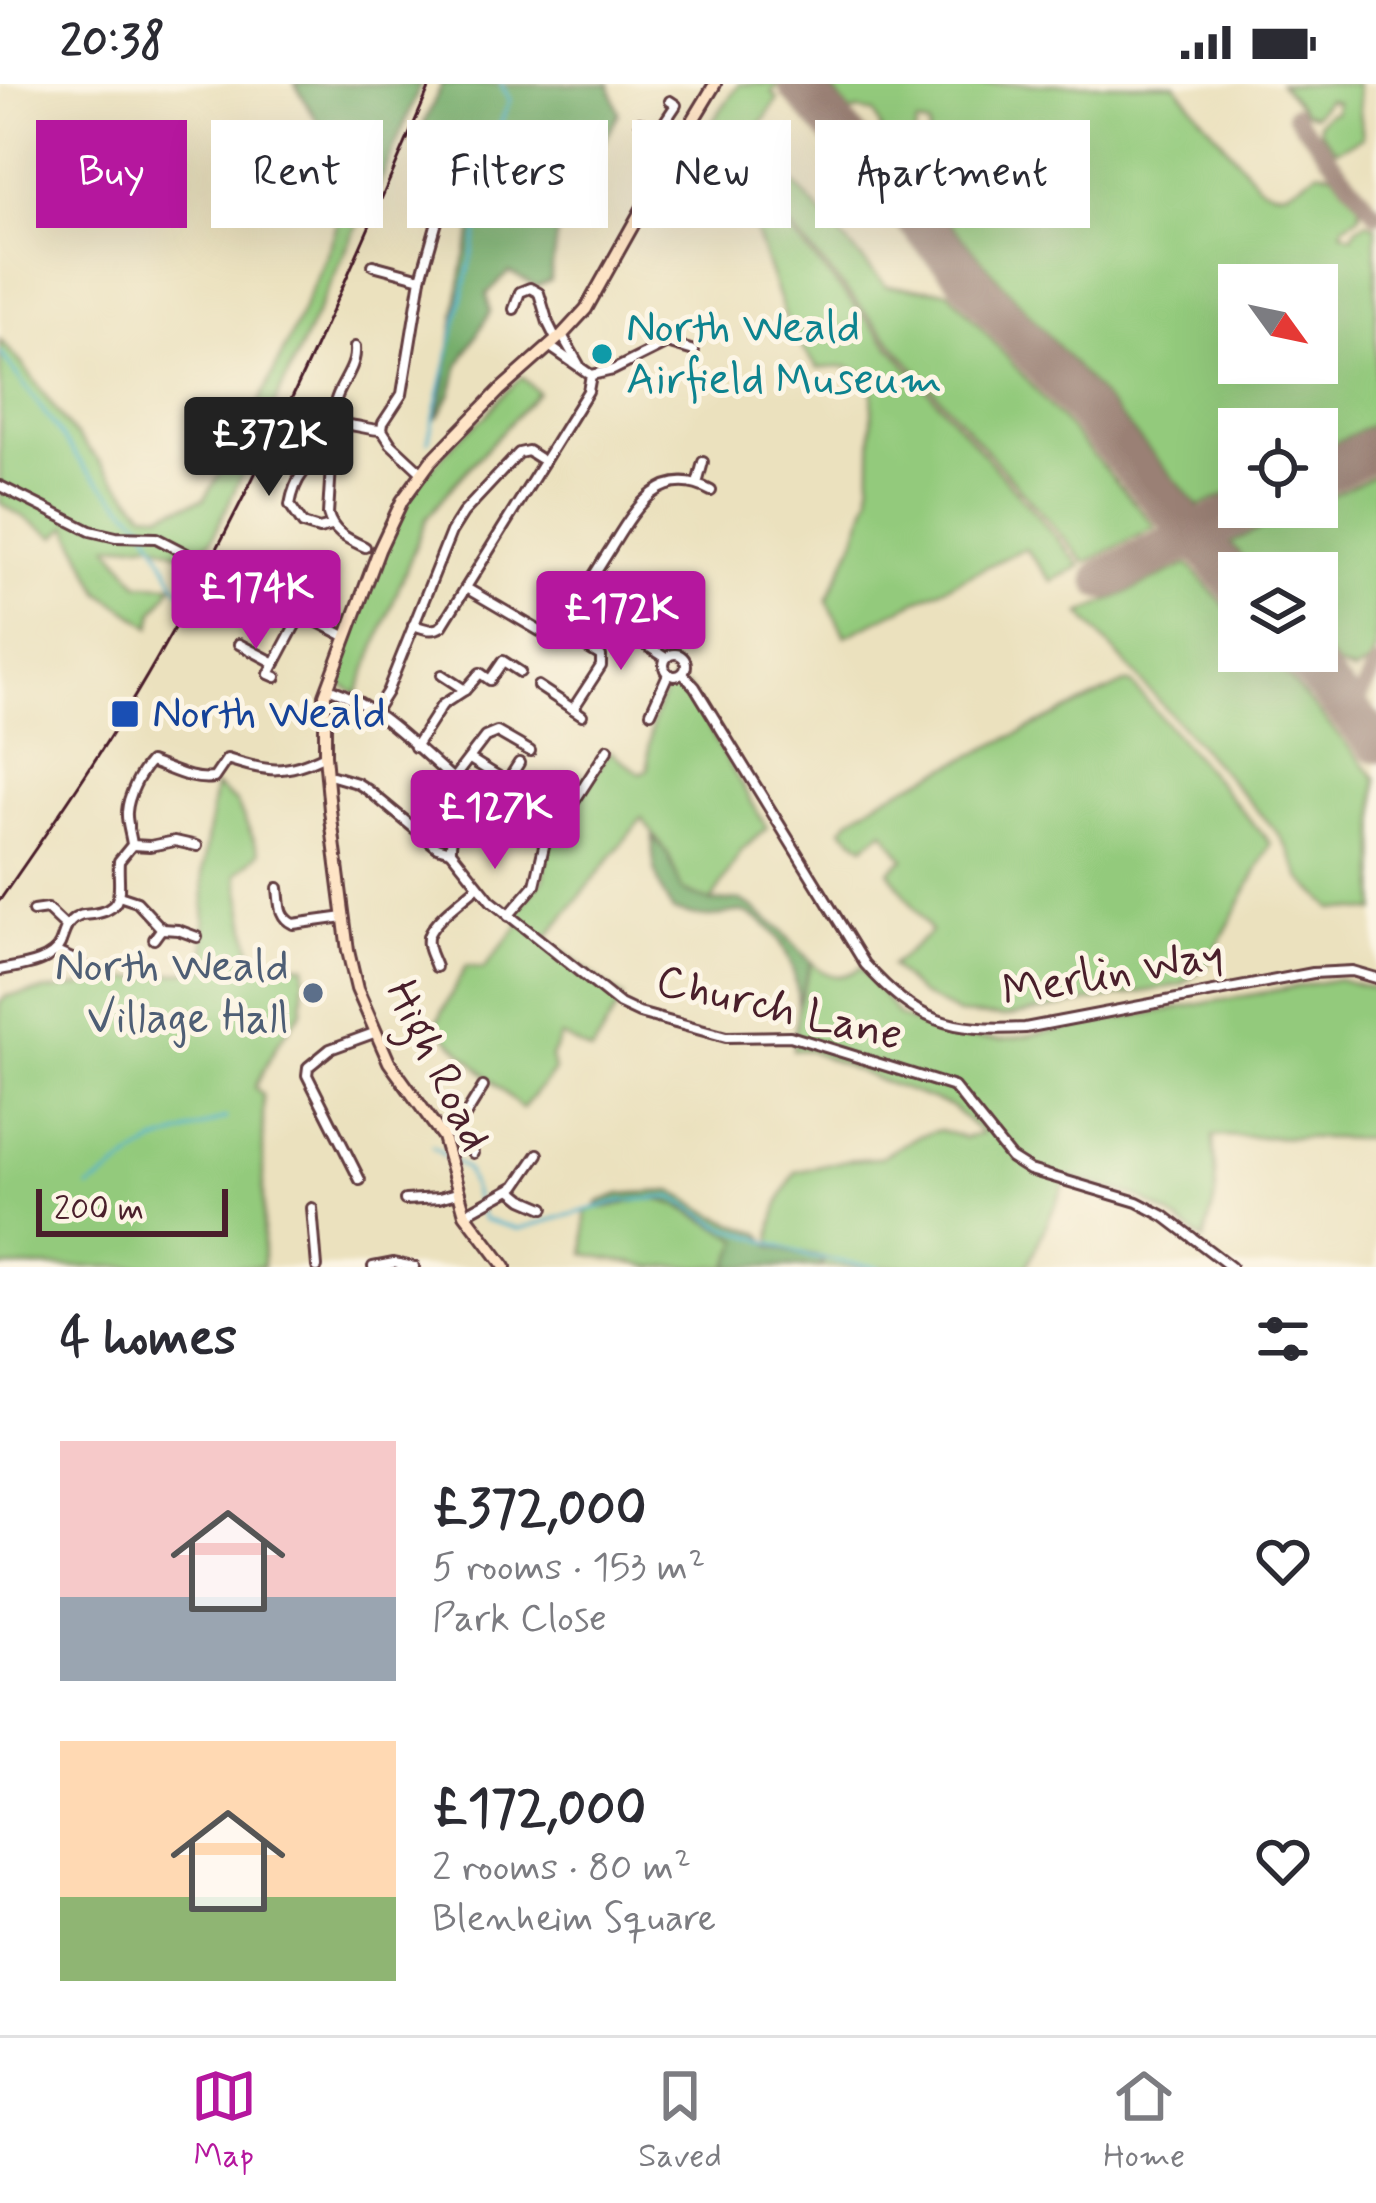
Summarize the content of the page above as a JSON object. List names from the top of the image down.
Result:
{
  "streets": {
    "main road": ["High Road"],
    "street": ["Merlin Way", "Church Lane"]
  },
  "places": {
    "other": ["North Weald Airfield Museum", "North Weald Village Hall"],
    "transit": ["North Weald"]
  },
  "scale_bar": "200 m",
  "north": "bottom right",
  "page": {
    "status": "20:38",
    "chip": [
      "Buy",
      "Rent",
      "Filters",
      "New",
      "Apartment"
    ],
    "price": [
      "£372K",
      "£174K",
      "£172K",
      "£127K"
    ],
    "scale": "200 m",
    "heading": "4 homes",
    "list": [
      {
        "name": "£372,000",
        "note": "5 rooms · 153 m² · Park Close"
      },
      {
        "name": "£172,000",
        "note": "2 rooms · 80 m² · Blenheim Square"
      }
    ],
    "tabs": ["Map", "Saved", "Home"]
  }
}
